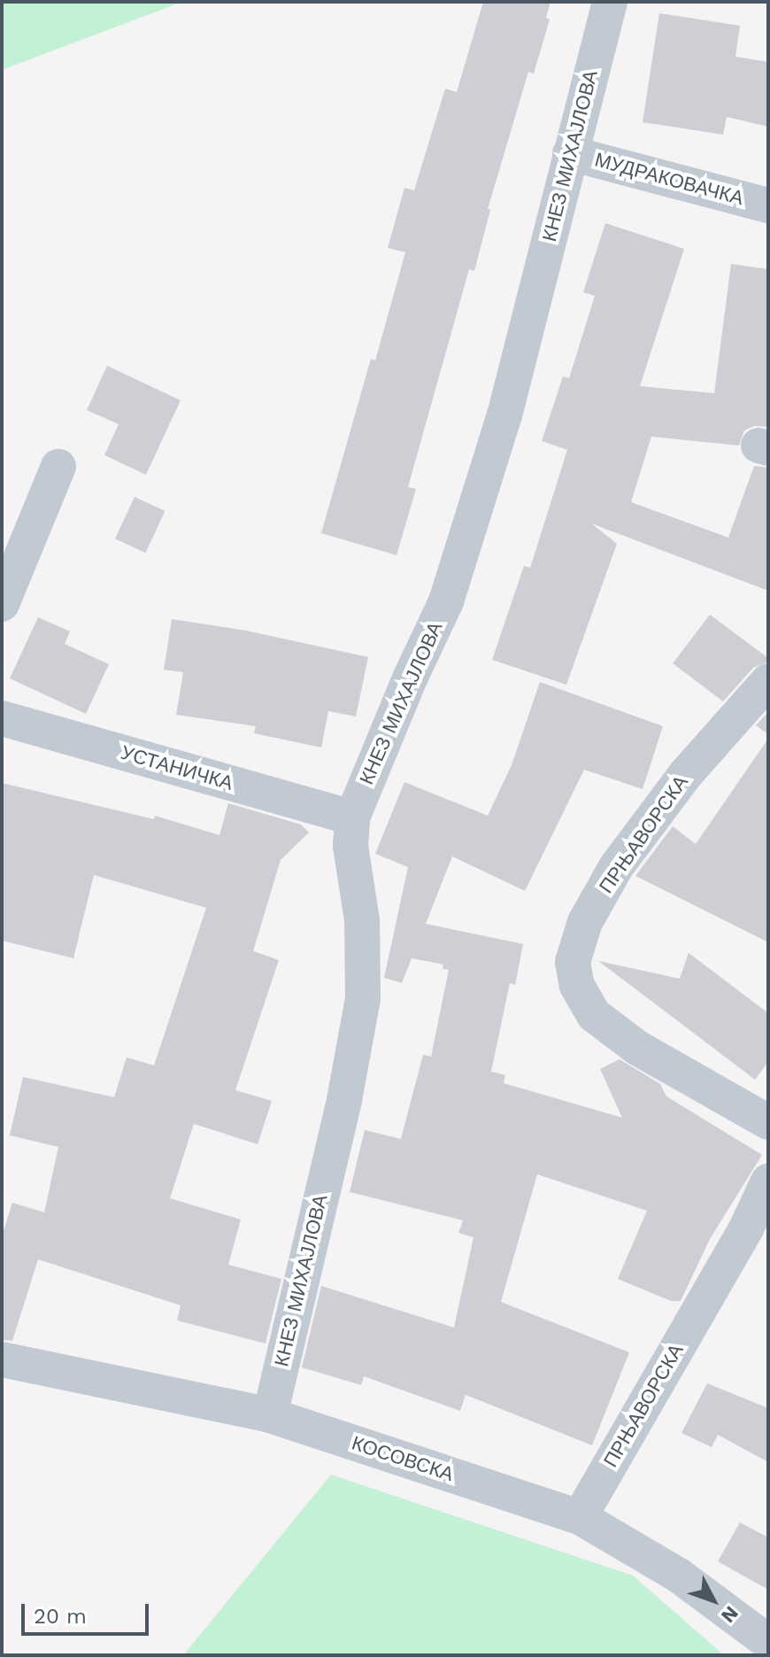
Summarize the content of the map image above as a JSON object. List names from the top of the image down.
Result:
{
  "streets": {
    "street": [
      "КНЕЗ МИХАЈЛОВА",
      "МУДРАКОВАЧКА",
      "УСТАНИЧКА",
      "ПРЊАВОРСКА",
      "КОСОВСКА"
    ]
  },
  "crossings": [
    ["КНЕЗ МИХАЈЛОВА", "МУДРАКОВАЧКА"],
    ["КНЕЗ МИХАЈЛОВА", "УСТАНИЧКА"],
    ["КНЕЗ МИХАЈЛОВА", "КОСОВСКА"],
    ["ПРЊАВОРСКА", "КОСОВСКА"]
  ],
  "scale_bar": "20 m",
  "north": "bottom right"
}
